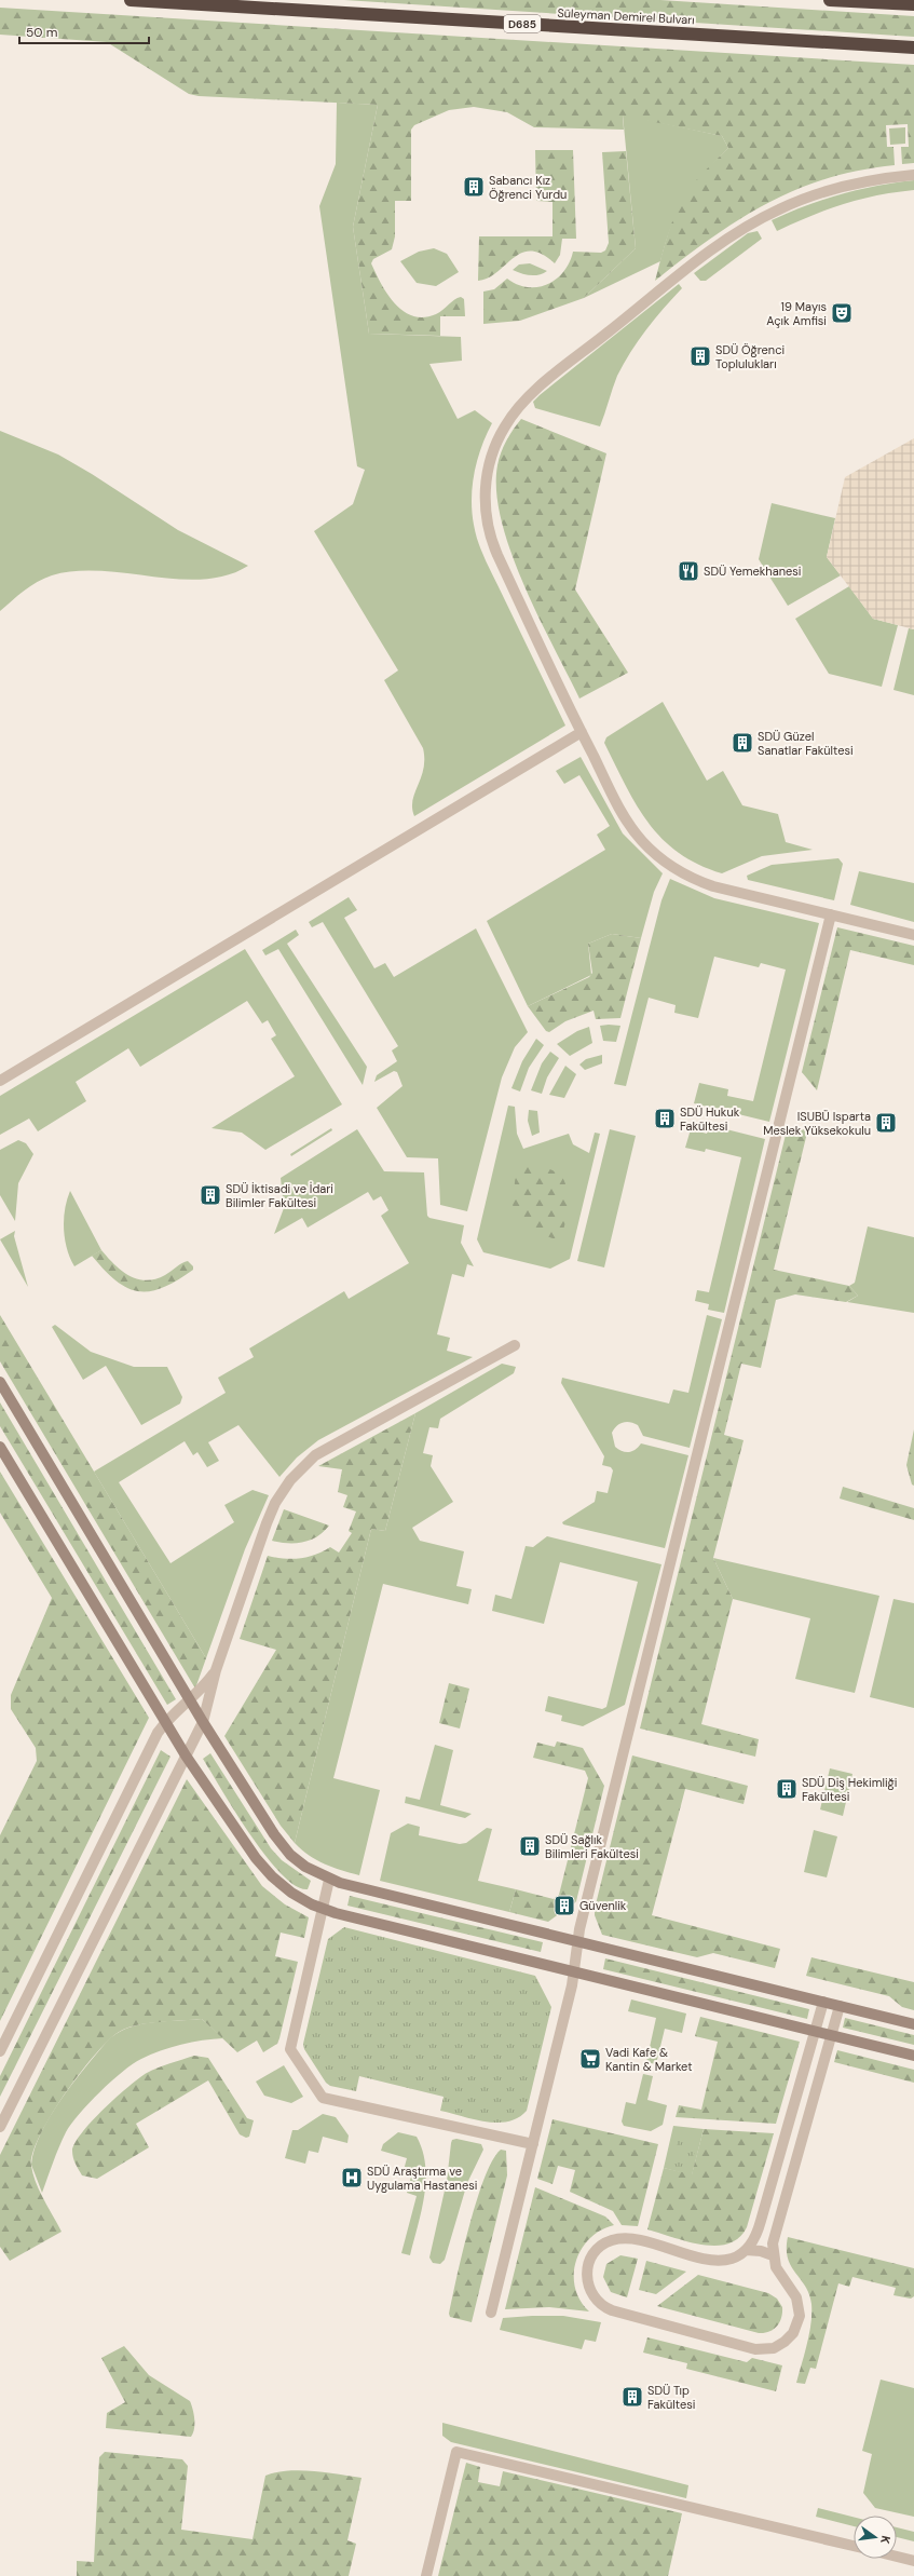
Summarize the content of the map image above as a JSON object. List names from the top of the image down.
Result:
{
  "streets": {
    "highway": ["Süleyman Demirel Bulvarı", "D685"]
  },
  "places": {
    "building": [
      "Sabancı Kız Öğrenci Yurdu",
      "SDÜ Öğrenci Toplulukları",
      "SDÜ Güzel Sanatlar Fakültesi",
      "SDÜ Hukuk Fakültesi",
      "ISUBÜ Isparta Meslek Yüksekokulu",
      "SDÜ İktisadi ve İdari Bilimler Fakültesi",
      "SDÜ Diş Hekimliği Fakültesi",
      "SDÜ Sağlık Bilimleri Fakültesi",
      "Güvenlik",
      "SDÜ Tıp Fakültesi"
    ],
    "theatre": ["19 Mayıs Açık Amfisi"],
    "restaurant": ["SDÜ Yemekhanesi"],
    "supermarket": ["Vadi Kafe & Kantin & Market"],
    "hospital": ["SDÜ Araştırma ve Uygulama Hastanesi"]
  },
  "scale_bar": "50 m",
  "north": "right"
}
